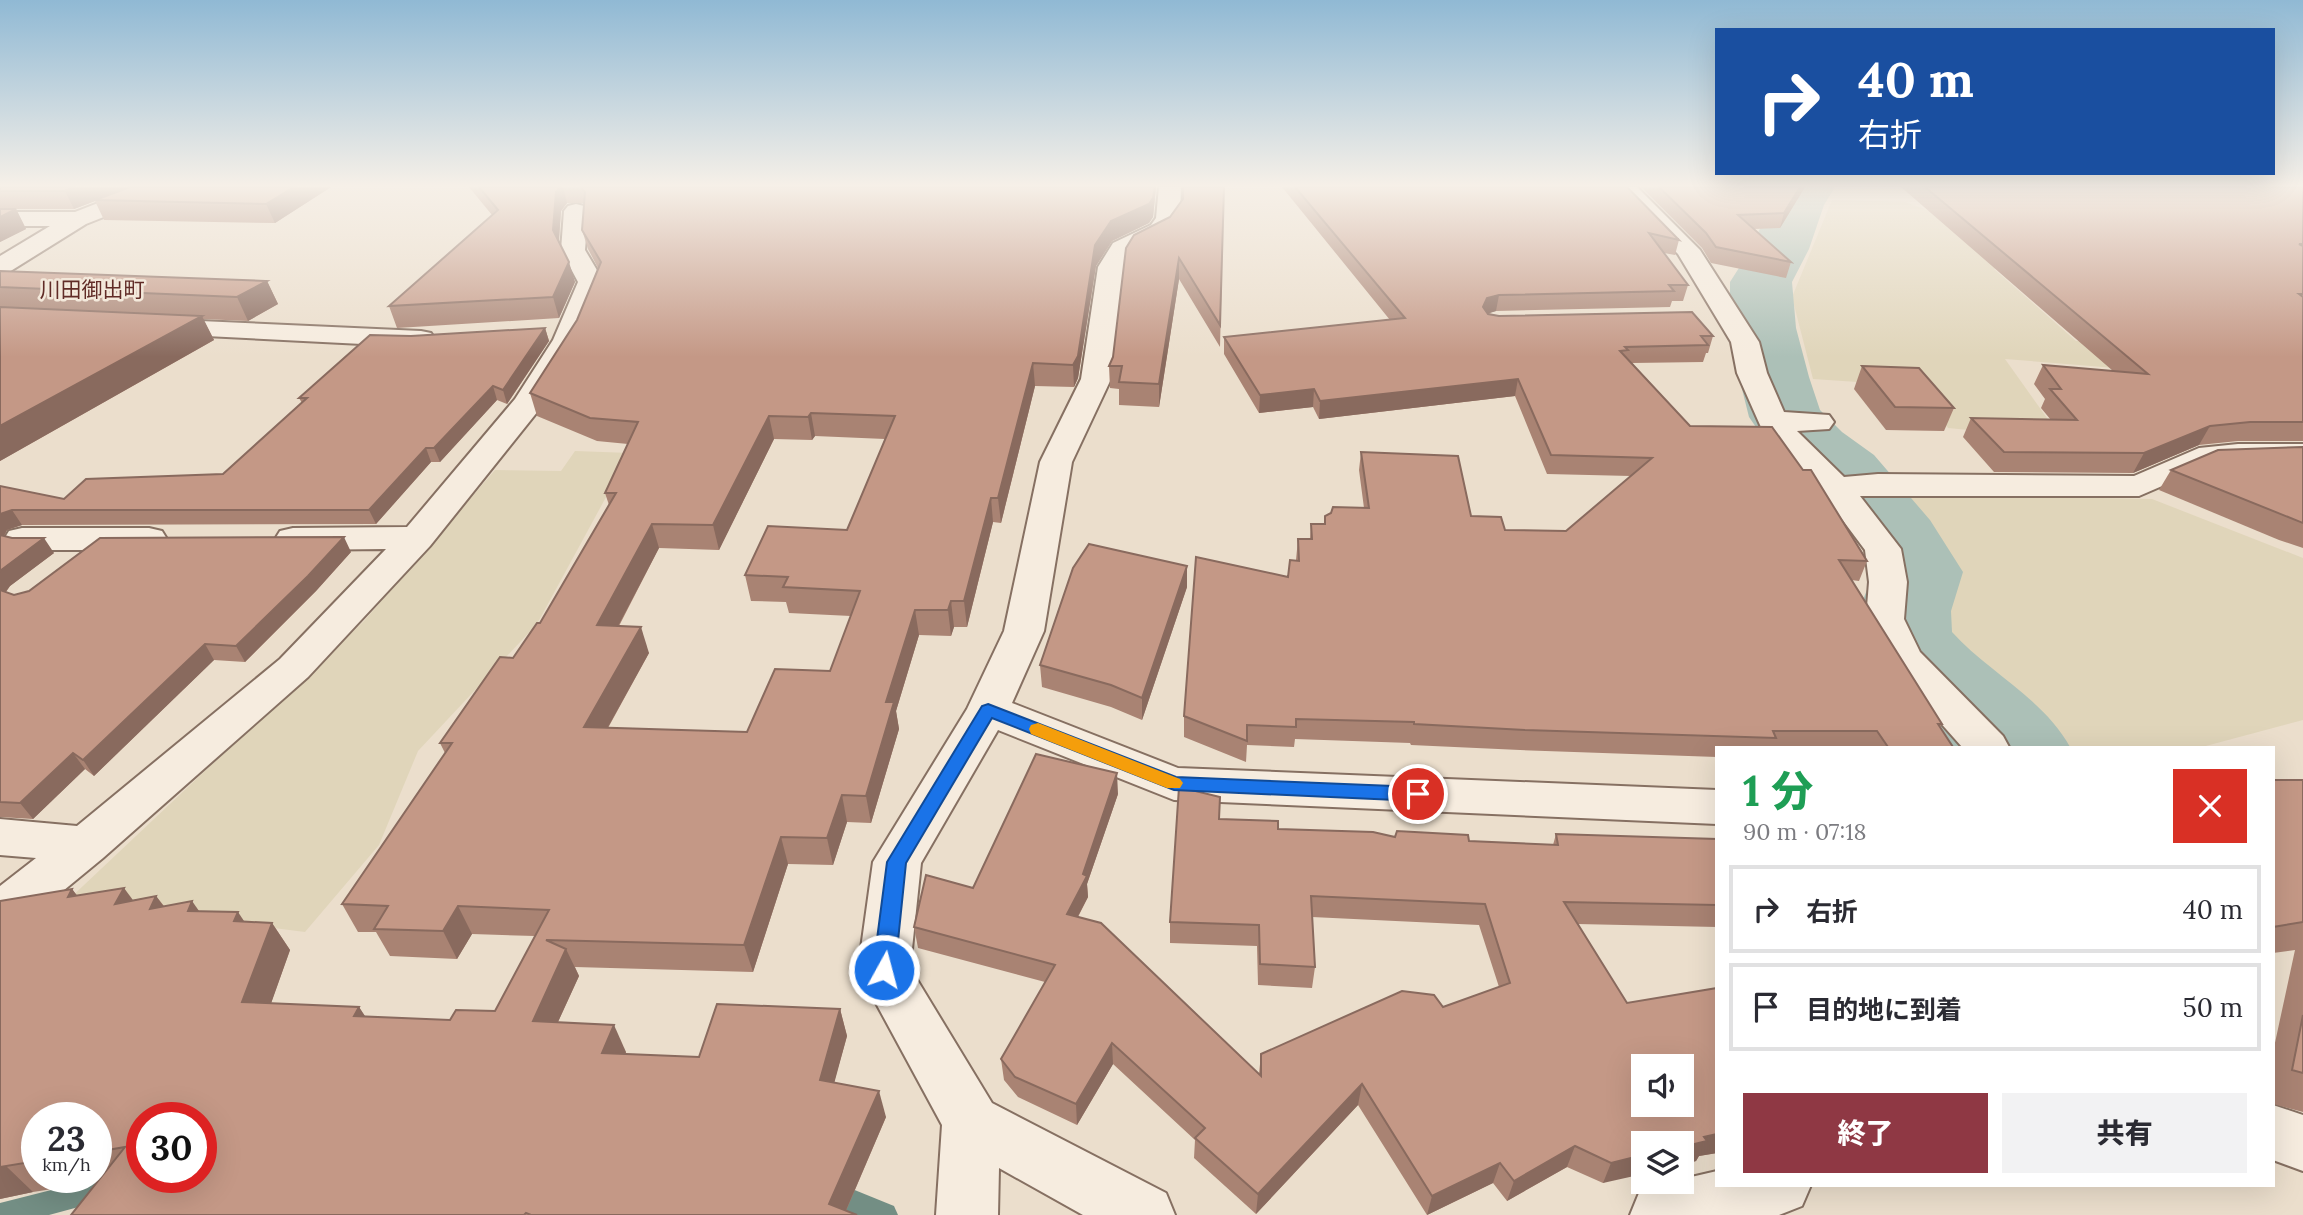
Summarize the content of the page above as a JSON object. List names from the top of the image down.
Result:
{
  "districts": ["川田御出町"],
  "page": {
    "turn": ["40 m", "右折"],
    "heading": ["1 分", "90 m · 07:18"],
    "list": [
      {
        "name": "右折",
        "value": "40 m"
      },
      {
        "name": "目的地に到着",
        "value": "50 m"
      }
    ],
    "buttons": ["終了", "共有"],
    "speed": "23 km/h",
    "limit": "30"
  }
}
